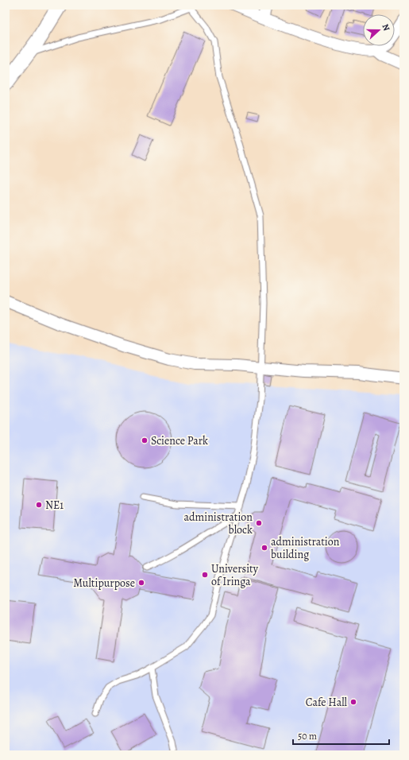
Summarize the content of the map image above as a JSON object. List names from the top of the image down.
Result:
{
  "places": [
    "Science Park",
    "NE1",
    "administration block",
    "administration building",
    "University of Iringa",
    "Multipurpose",
    "Cafe Hall"
  ],
  "scale_bar": "50 m",
  "north": "right"
}
